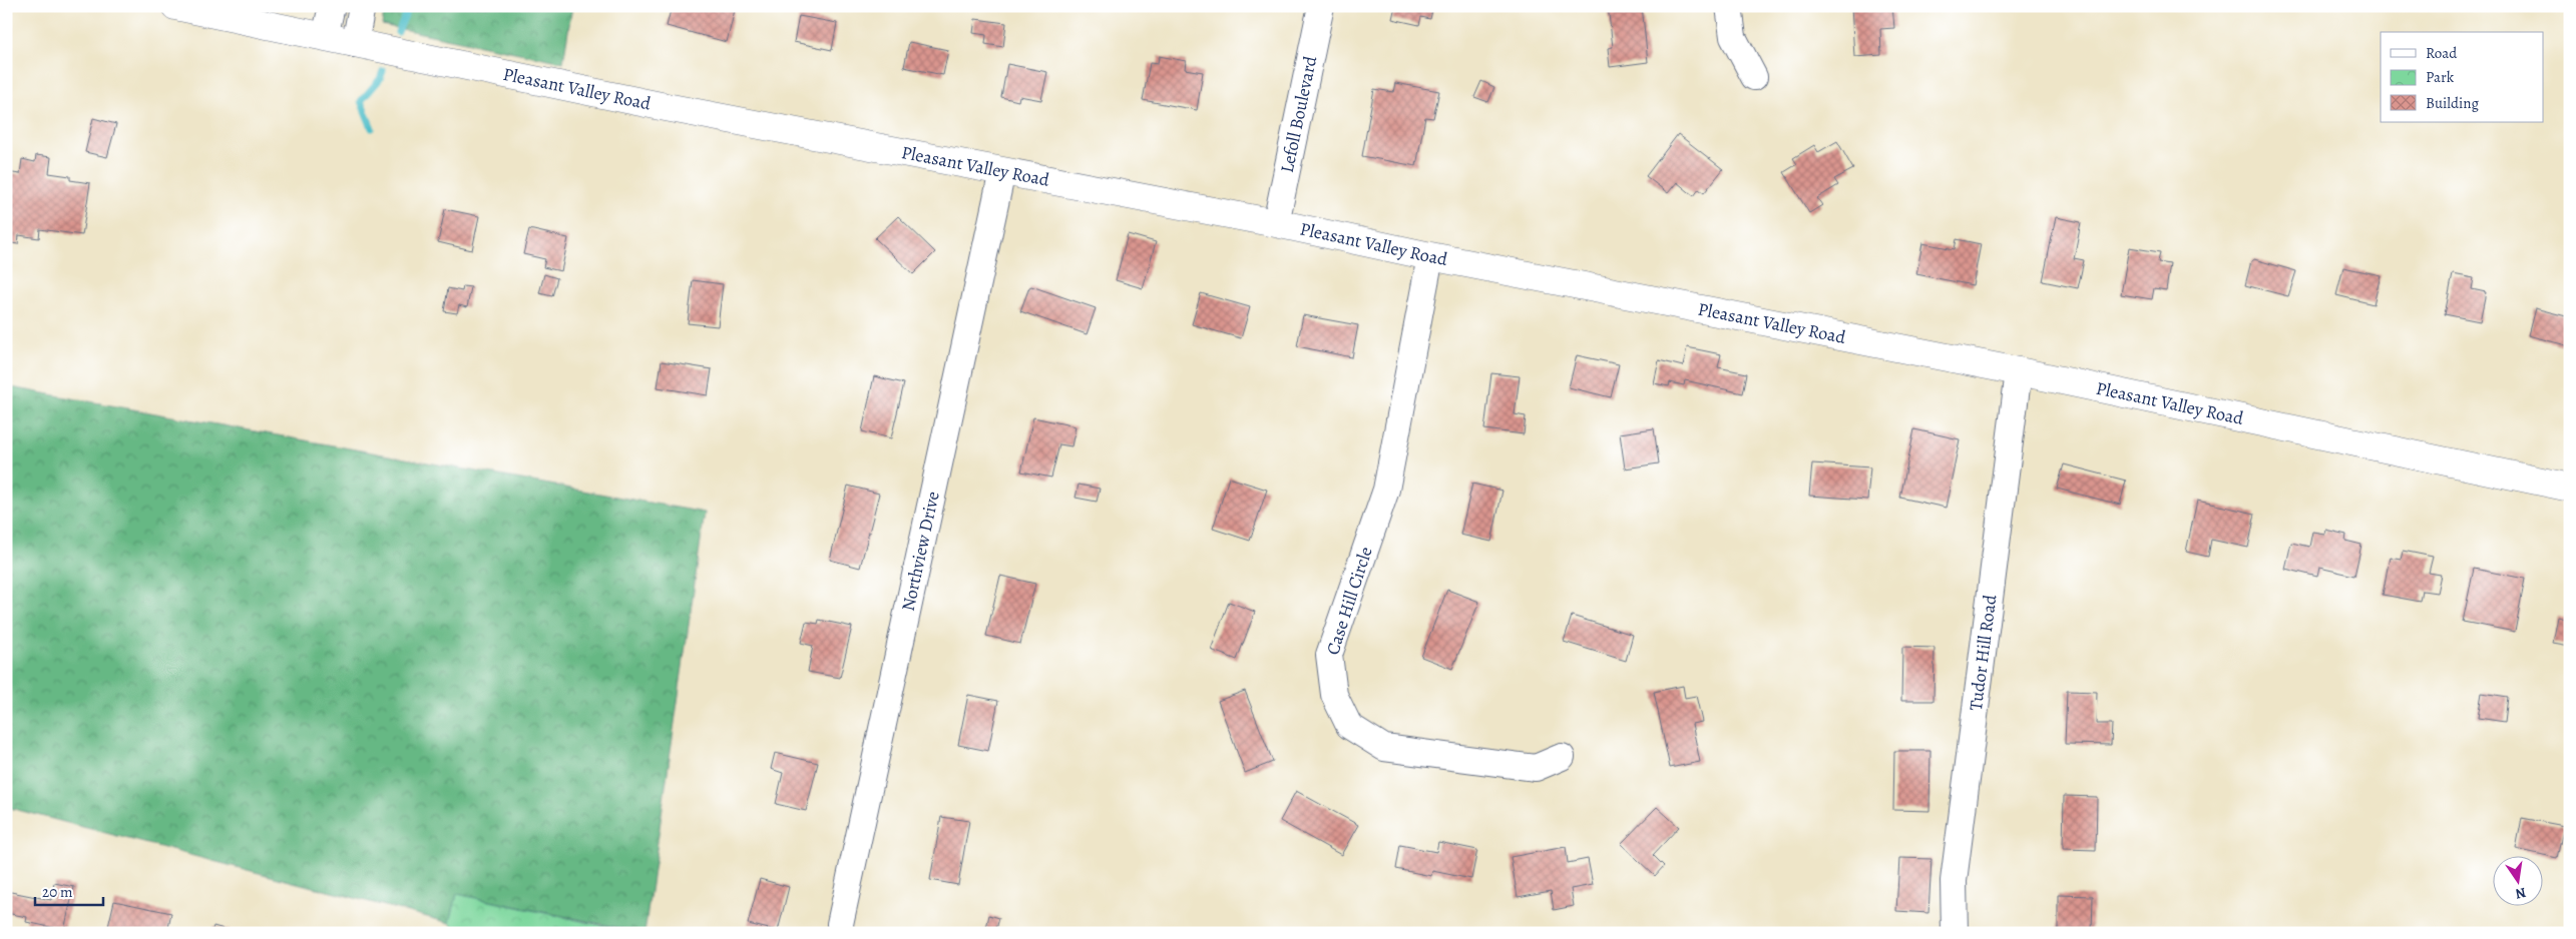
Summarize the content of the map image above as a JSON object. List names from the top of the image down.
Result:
{
  "streets": {
    "main road": ["Pleasant Valley Road"],
    "street": [
      "Lefoll Boulevard",
      "Northview Drive",
      "Case Hill Circle",
      "Tudor Hill Road"
    ]
  },
  "crossings": [
    ["Pleasant Valley Road", "Lefoll Boulevard"],
    ["Pleasant Valley Road", "Northview Drive"],
    ["Pleasant Valley Road", "Case Hill Circle"],
    ["Pleasant Valley Road", "Tudor Hill Road"]
  ],
  "legend": ["Road", "Park", "Building"],
  "scale_bar": "20 m",
  "north": "bottom"
}
